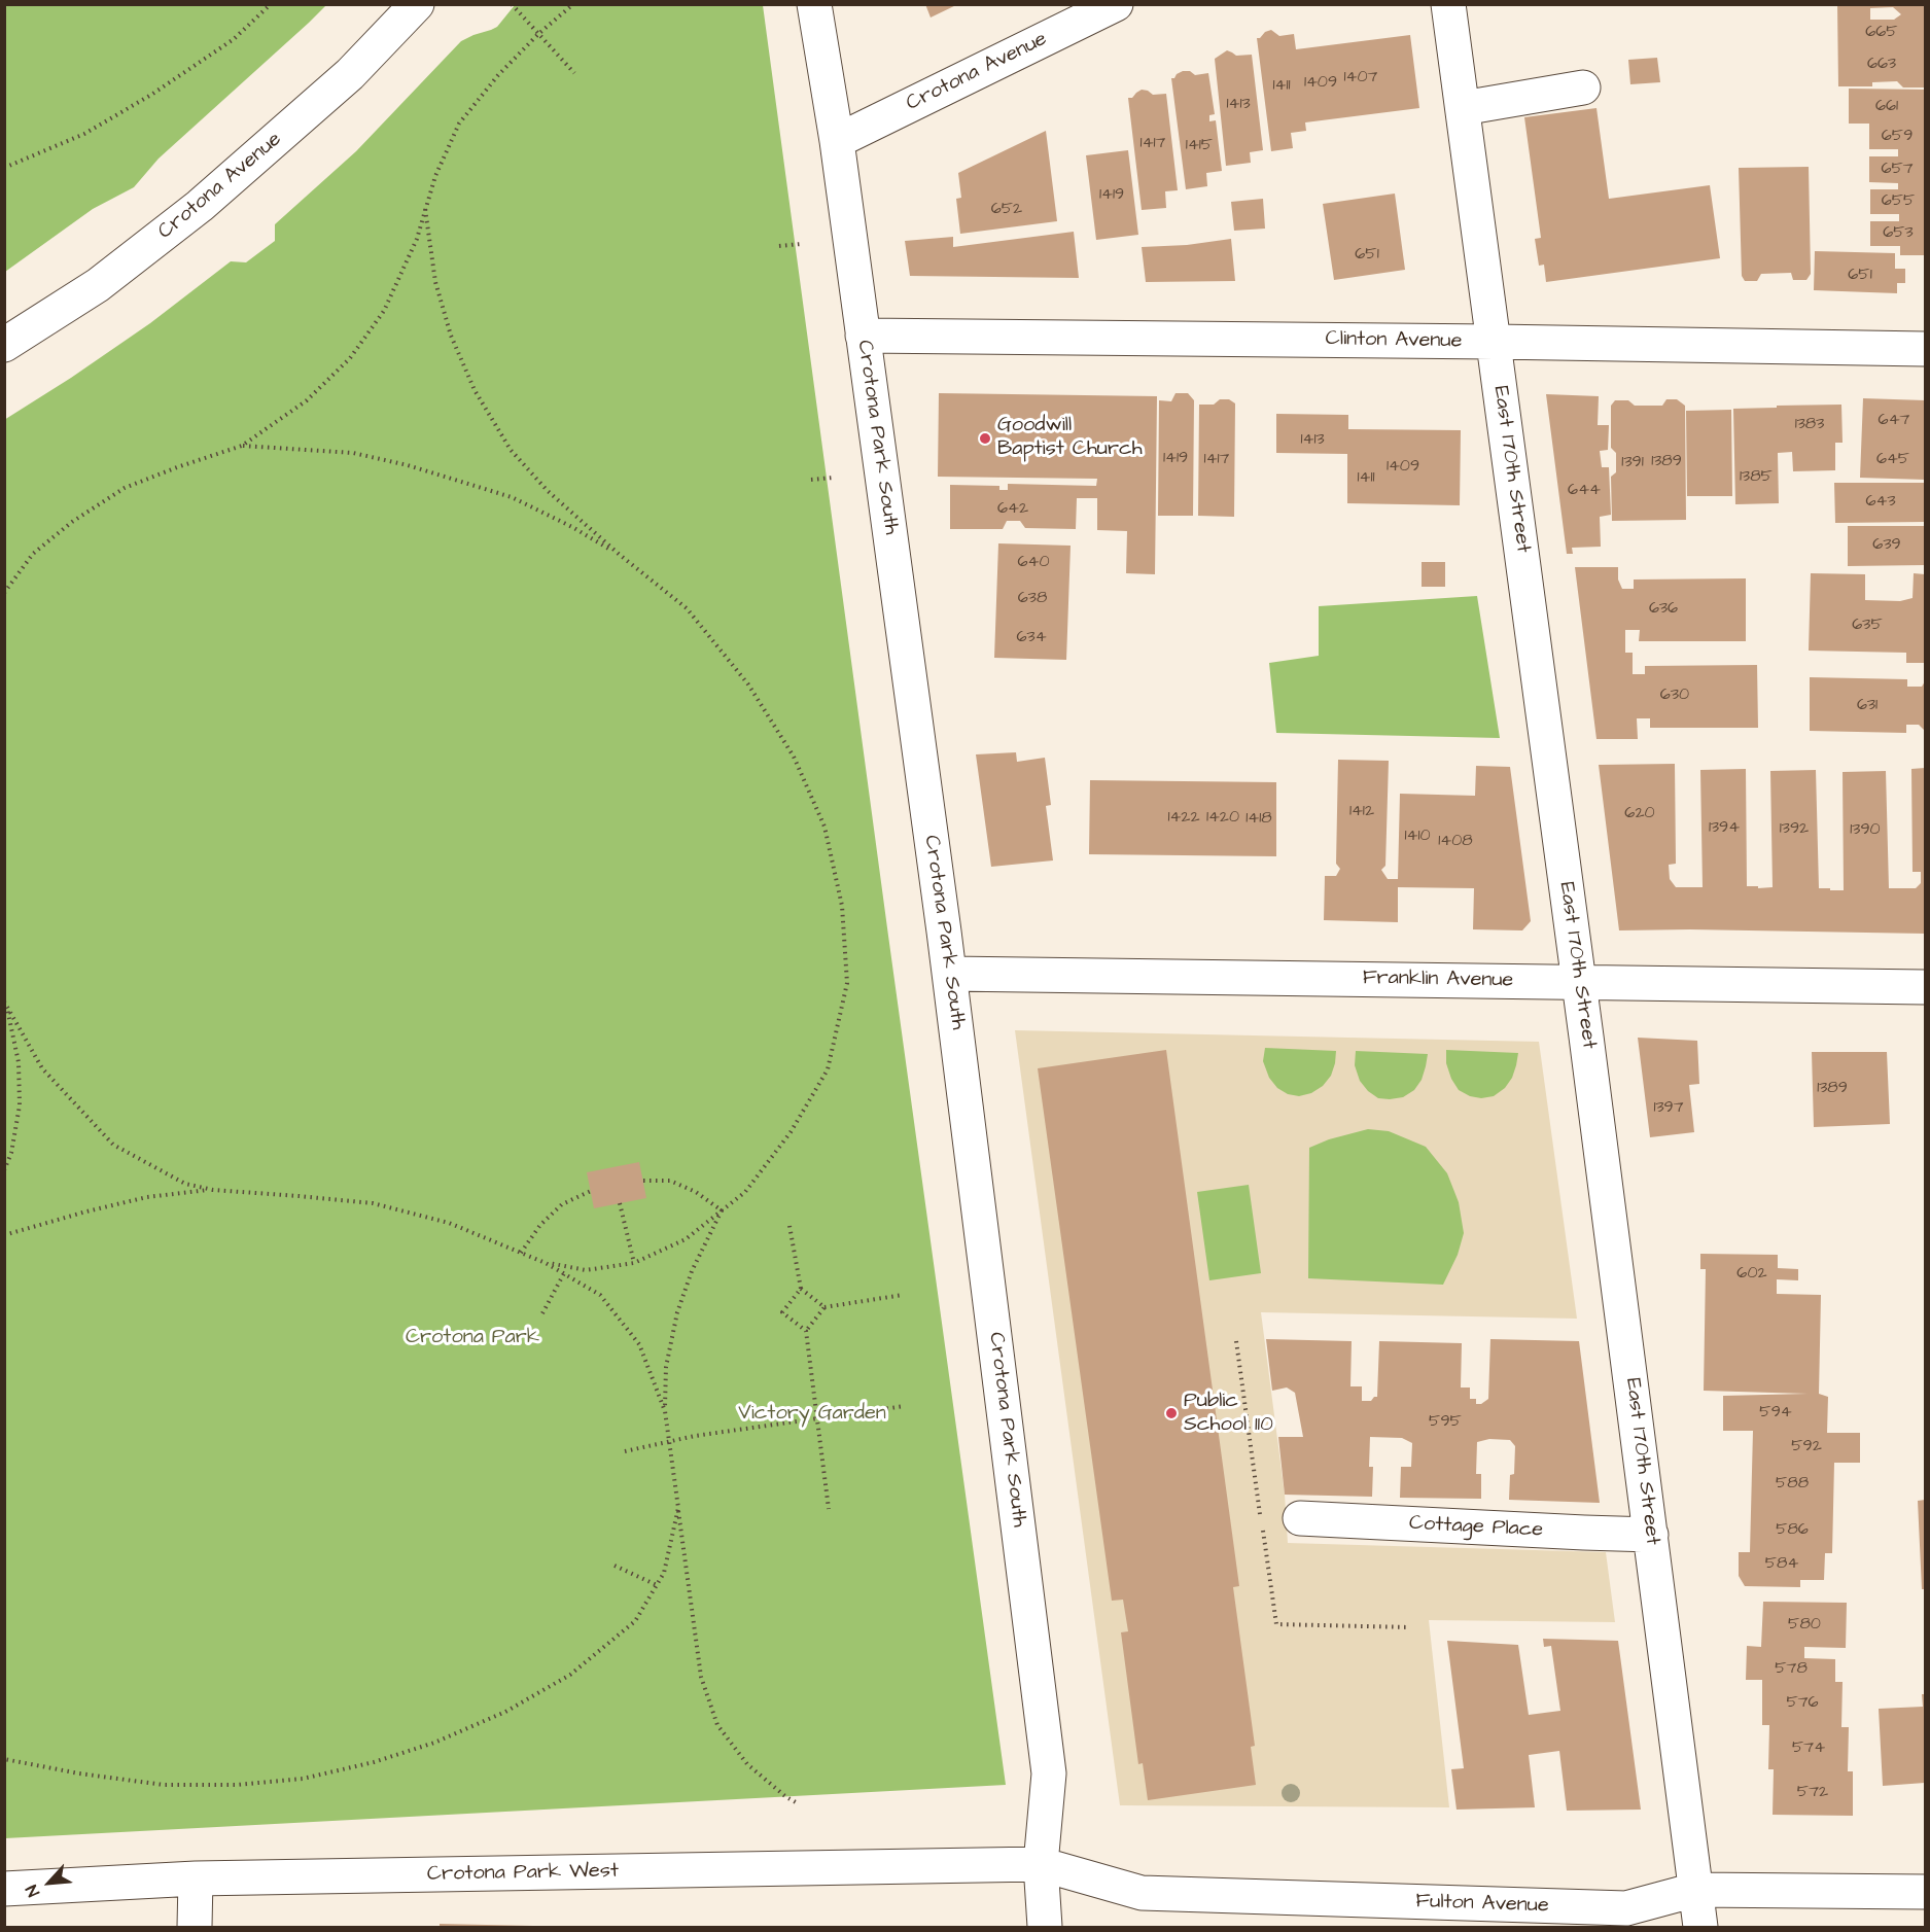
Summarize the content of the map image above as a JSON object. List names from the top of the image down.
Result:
{
  "streets": {
    "street": [
      "Crotona Avenue",
      "Clinton Avenue",
      "Crotona Park South",
      "East 170th Street",
      "Franklin Avenue",
      "Cottage Place",
      "Crotona Park West",
      "Fulton Avenue"
    ]
  },
  "crossings": [
    ["Crotona Avenue", "Crotona Park South"],
    ["Clinton Avenue", "Crotona Park South"],
    ["Clinton Avenue", "East 170th Street"],
    ["Crotona Park South", "Franklin Avenue"],
    ["Crotona Park South", "Crotona Park West"],
    ["Crotona Park South", "Fulton Avenue"],
    ["East 170th Street", "Franklin Avenue"],
    ["East 170th Street", "Cottage Place"],
    ["East 170th Street", "Fulton Avenue"],
    ["Crotona Park West", "Fulton Avenue"]
  ],
  "parks": ["Crotona Park", "Victory Garden"],
  "places": ["Goodwill Baptist Church", "Public School 110"],
  "house_numbers": [
    "665",
    "663",
    "1407",
    "1409",
    "1411",
    "1413",
    "661",
    "659",
    "1417",
    "1415",
    "657",
    "1419",
    "655",
    "652",
    "653",
    "651",
    "651",
    "647",
    "1383",
    "1413",
    "1419",
    "1417",
    "645",
    "1389",
    "1391",
    "1409",
    "1385",
    "1411",
    "644",
    "643",
    "642",
    "639",
    "640",
    "638",
    "636",
    "635",
    "634",
    "630",
    "631",
    "1412",
    "620",
    "1422",
    "1420",
    "1418",
    "1394",
    "1392",
    "1390",
    "1410",
    "1408",
    "1389",
    "1397",
    "602",
    "594",
    "595",
    "592",
    "588",
    "586",
    "584",
    "580",
    "578",
    "576",
    "574",
    "572"
  ],
  "north": "bottom left"
}
